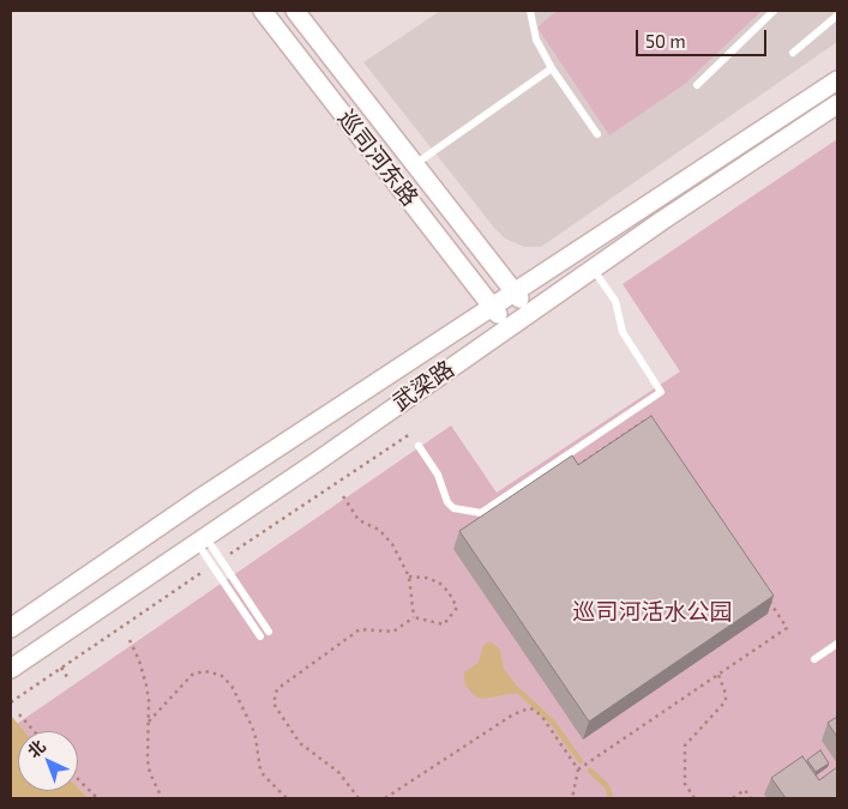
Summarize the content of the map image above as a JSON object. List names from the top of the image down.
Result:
{
  "streets": {
    "main road": ["巡司河东路", "武梁路"]
  },
  "crossings": [
    ["巡司河东路", "武梁路"]
  ],
  "parks": ["巡司河活水公园"],
  "scale_bar": "50 m",
  "north": "top left"
}
